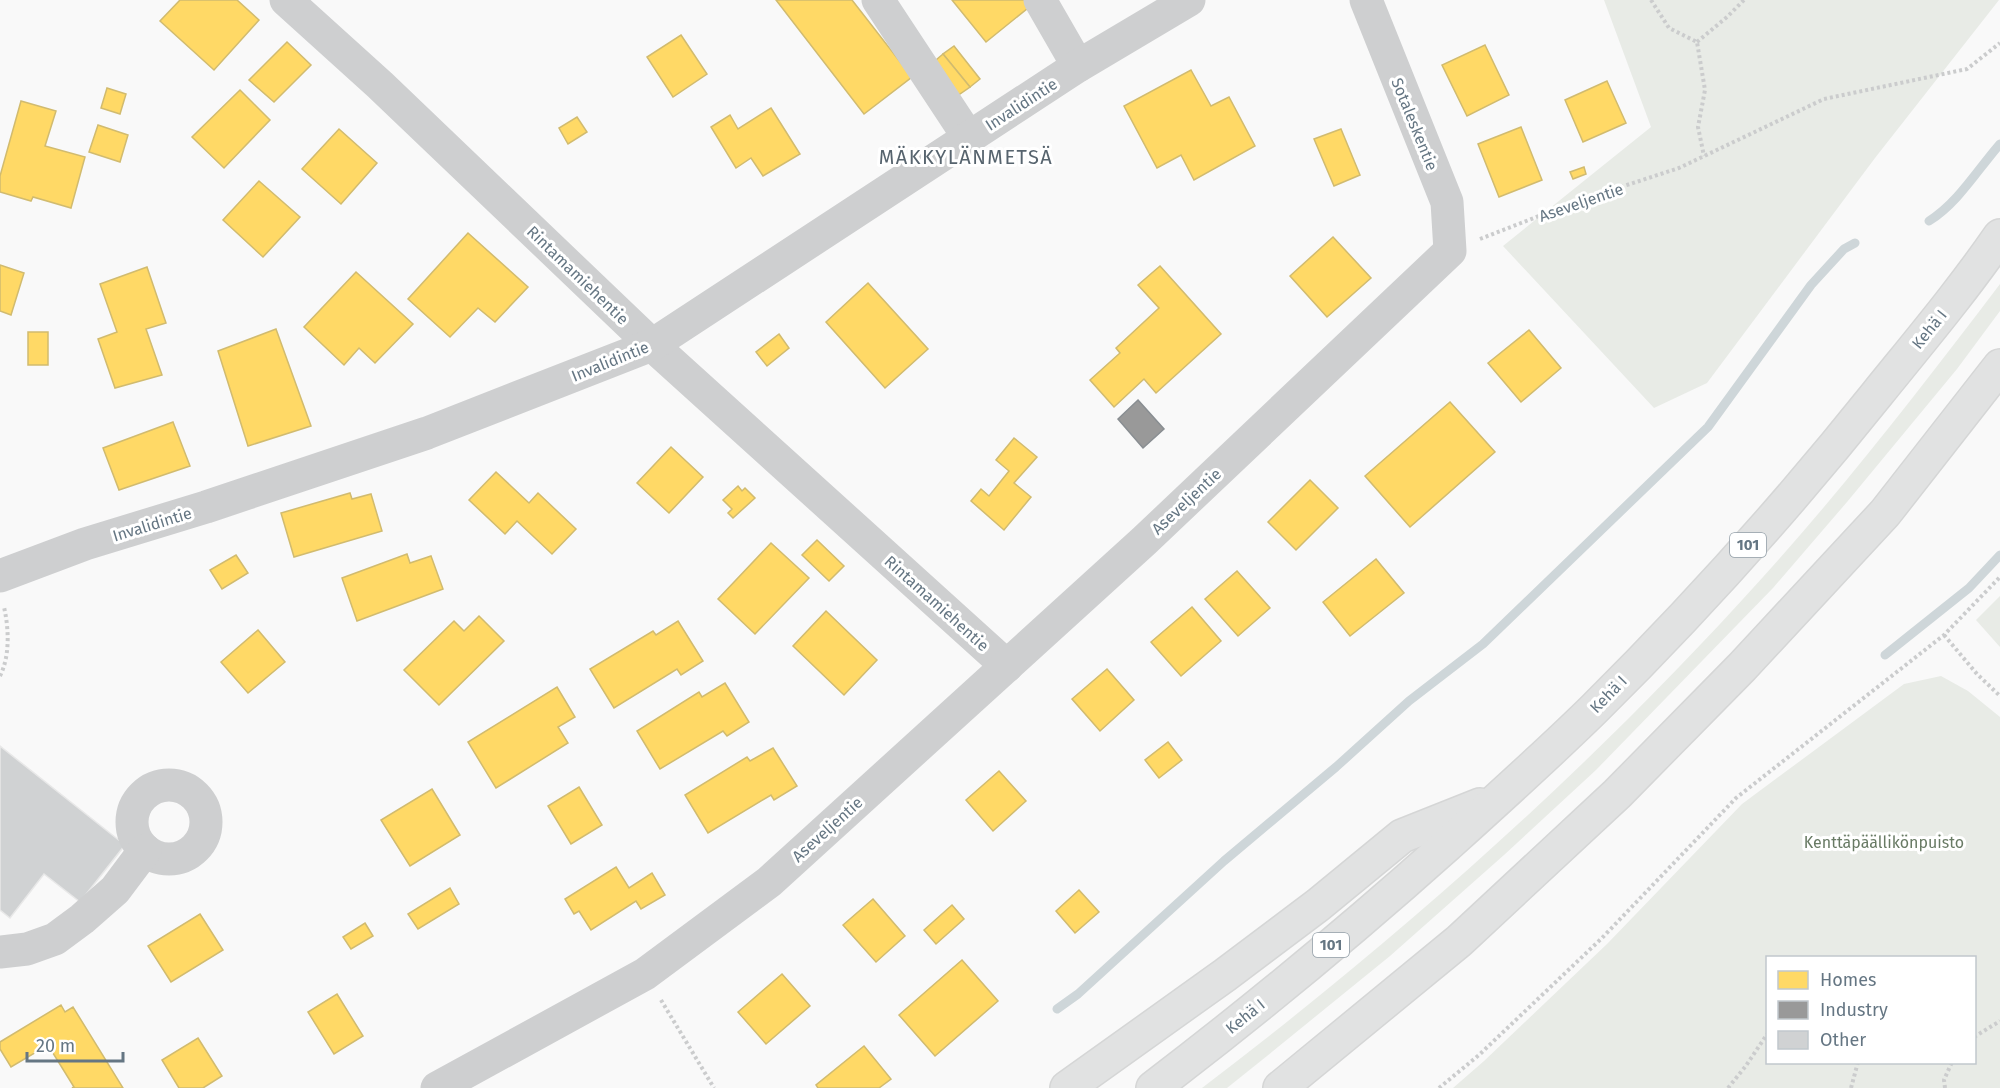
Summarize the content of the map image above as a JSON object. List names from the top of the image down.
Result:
{
  "streets": {
    "highway": ["Kehä I", "101"],
    "street": [
      "Invalidintie",
      "Sotaleskentie",
      "Aseveljentie",
      "Rintamamiehentie"
    ]
  },
  "crossings": [
    ["Invalidintie", "Rintamamiehentie"],
    ["Sotaleskentie", "Aseveljentie"],
    ["Aseveljentie", "Rintamamiehentie"],
    ["Kehä I", "101"]
  ],
  "districts": ["MÄKKYLÄNMETSÄ"],
  "parks": ["Kenttäpäällikönpuisto"],
  "legend": ["Homes", "Industry", "Other"],
  "scale_bar": "20 m"
}
